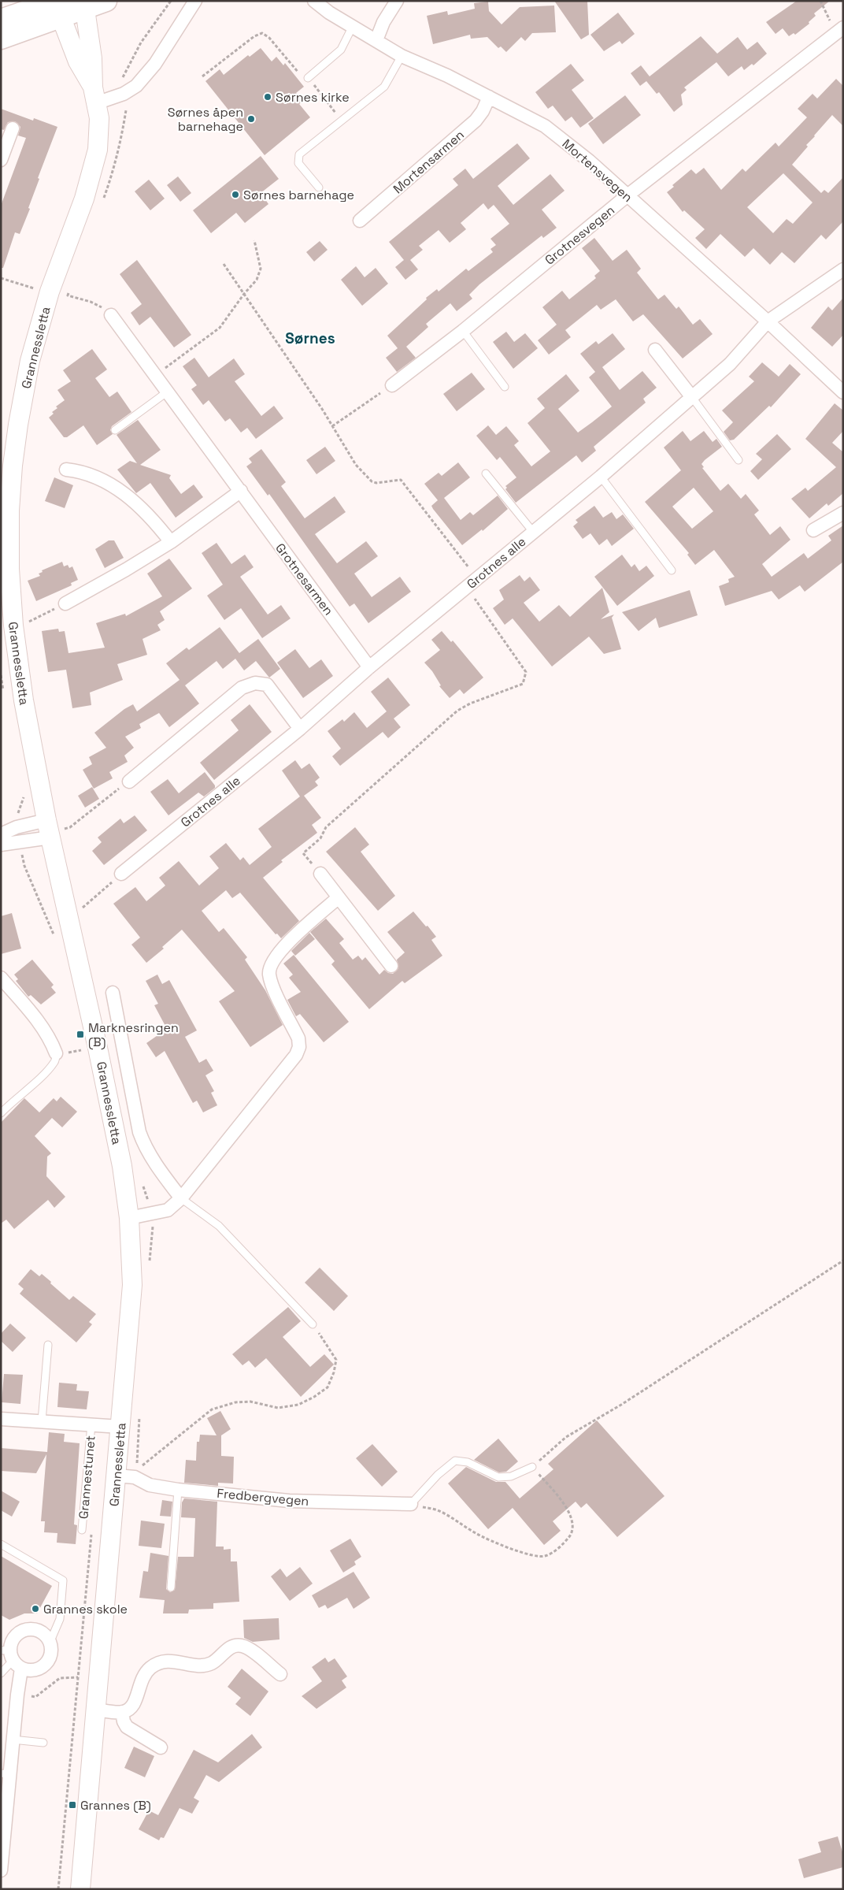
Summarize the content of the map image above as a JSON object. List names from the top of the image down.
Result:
{
  "streets": {
    "main road": ["Grannessletta"],
    "street": [
      "Mortensarmen",
      "Mortensvegen",
      "Grotnesvegen",
      "Grotnes alle",
      "Grotnesarmen",
      "Grannestunet",
      "Fredbergvegen"
    ]
  },
  "crossings": [
    ["Mortensarmen", "Mortensvegen"],
    ["Mortensvegen", "Grotnesvegen"],
    ["Mortensvegen", "Grotnes alle"],
    ["Grannessletta", "Grannestunet"],
    ["Grannessletta", "Fredbergvegen"],
    ["Grotnes alle", "Grotnesarmen"]
  ],
  "districts": ["Sørnes"],
  "places": {
    "other": [
      "Sørnes kirke",
      "Sørnes åpen barnehage",
      "Sørnes barnehage",
      "Grannes skole"
    ],
    "transit": ["Marknesringen (B)", "Grannes (B)"]
  }
}
